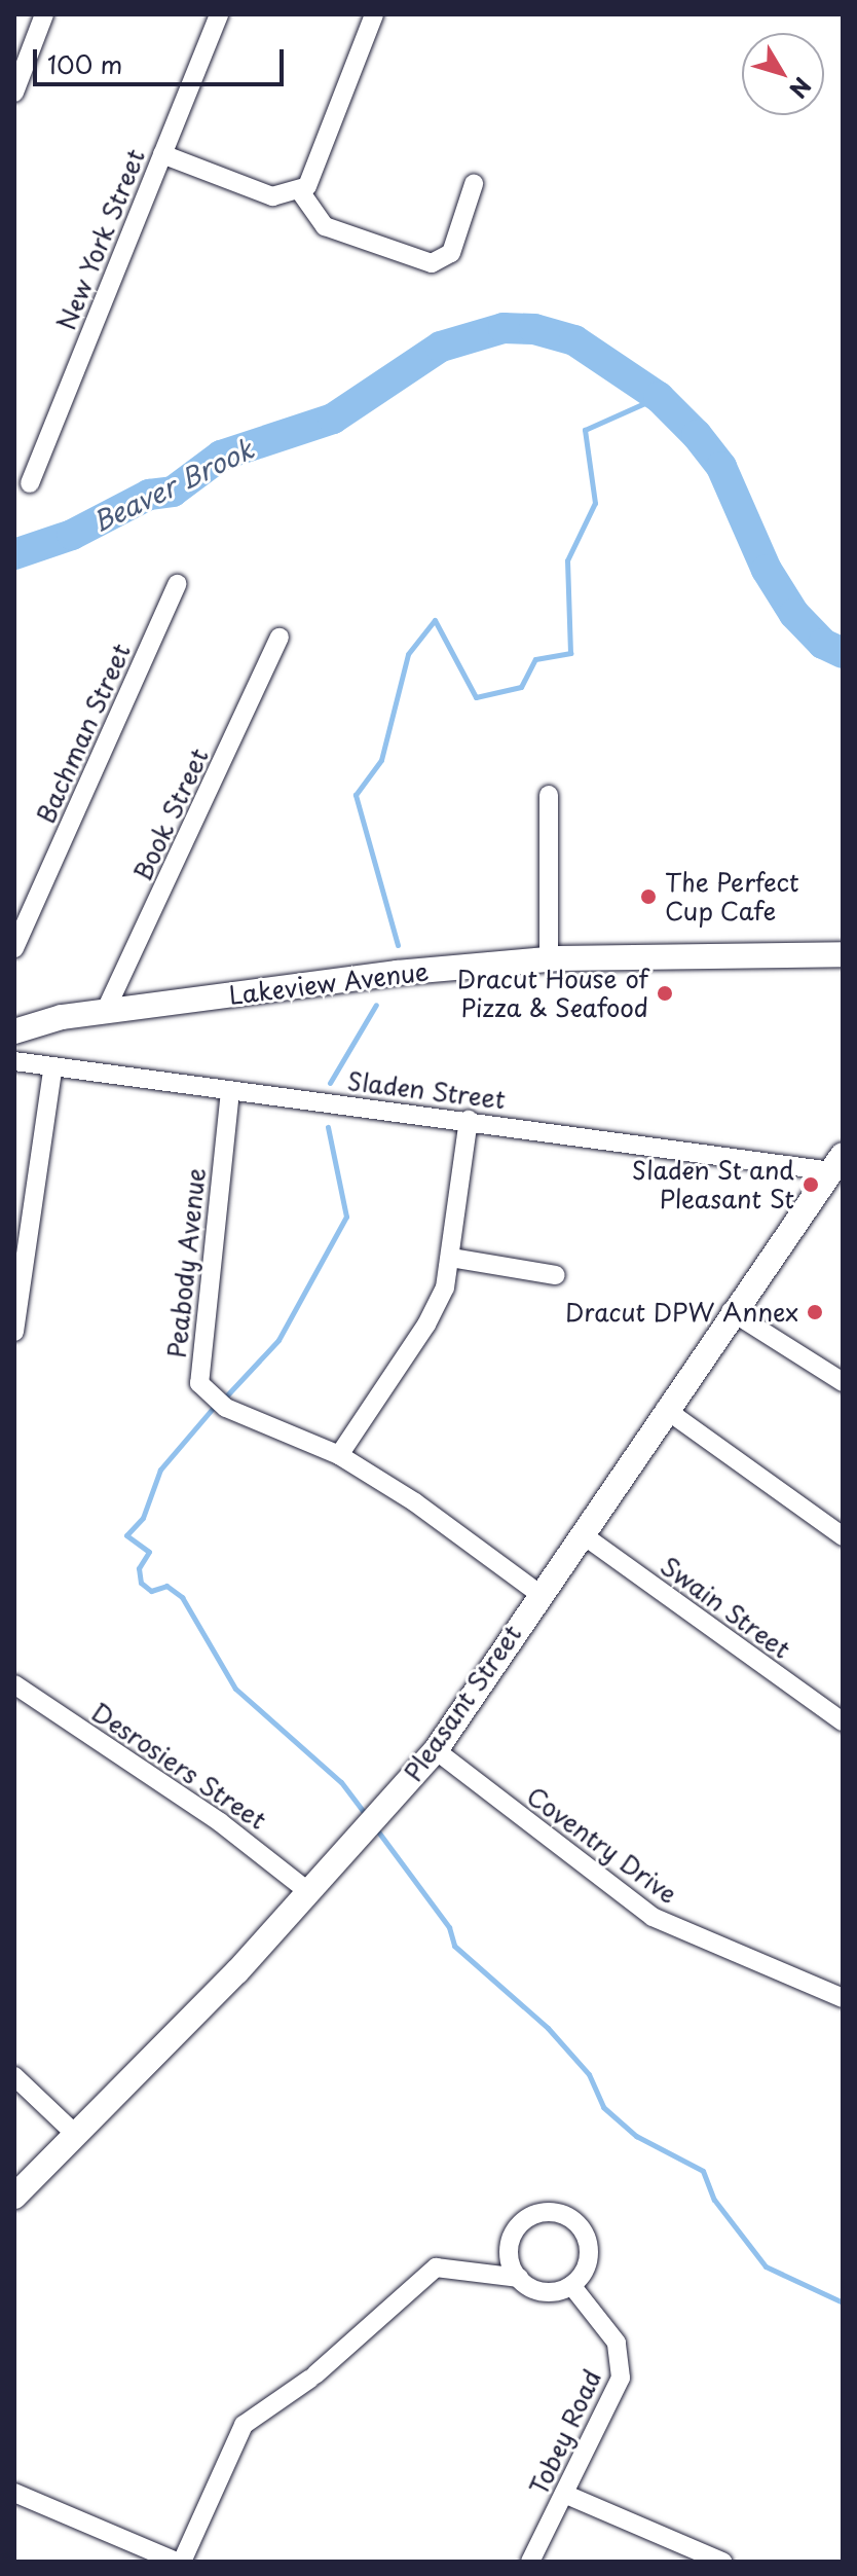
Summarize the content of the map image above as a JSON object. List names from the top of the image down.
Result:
{
  "streets": {
    "main road": ["Lakeview Avenue", "Pleasant Street"],
    "street": [
      "New York Street",
      "Bachman Street",
      "Book Street",
      "Sladen Street",
      "Peabody Avenue",
      "Swain Street",
      "Desrosiers Street",
      "Coventry Drive",
      "Tobey Road"
    ]
  },
  "crossings": [
    ["Book Street", "Lakeview Avenue"],
    ["Sladen Street", "Peabody Avenue"],
    ["Sladen Street", "Pleasant Street"],
    ["Peabody Avenue", "Pleasant Street"],
    ["Swain Street", "Pleasant Street"],
    ["Pleasant Street", "Desrosiers Street"],
    ["Pleasant Street", "Coventry Drive"]
  ],
  "water": ["Beaver Brook"],
  "places": [
    "The Perfect Cup Cafe",
    "Dracut House of Pizza & Seafood",
    "Sladen St and Pleasant St",
    "Dracut DPW Annex"
  ],
  "scale_bar": "100 m",
  "north": "bottom right"
}
